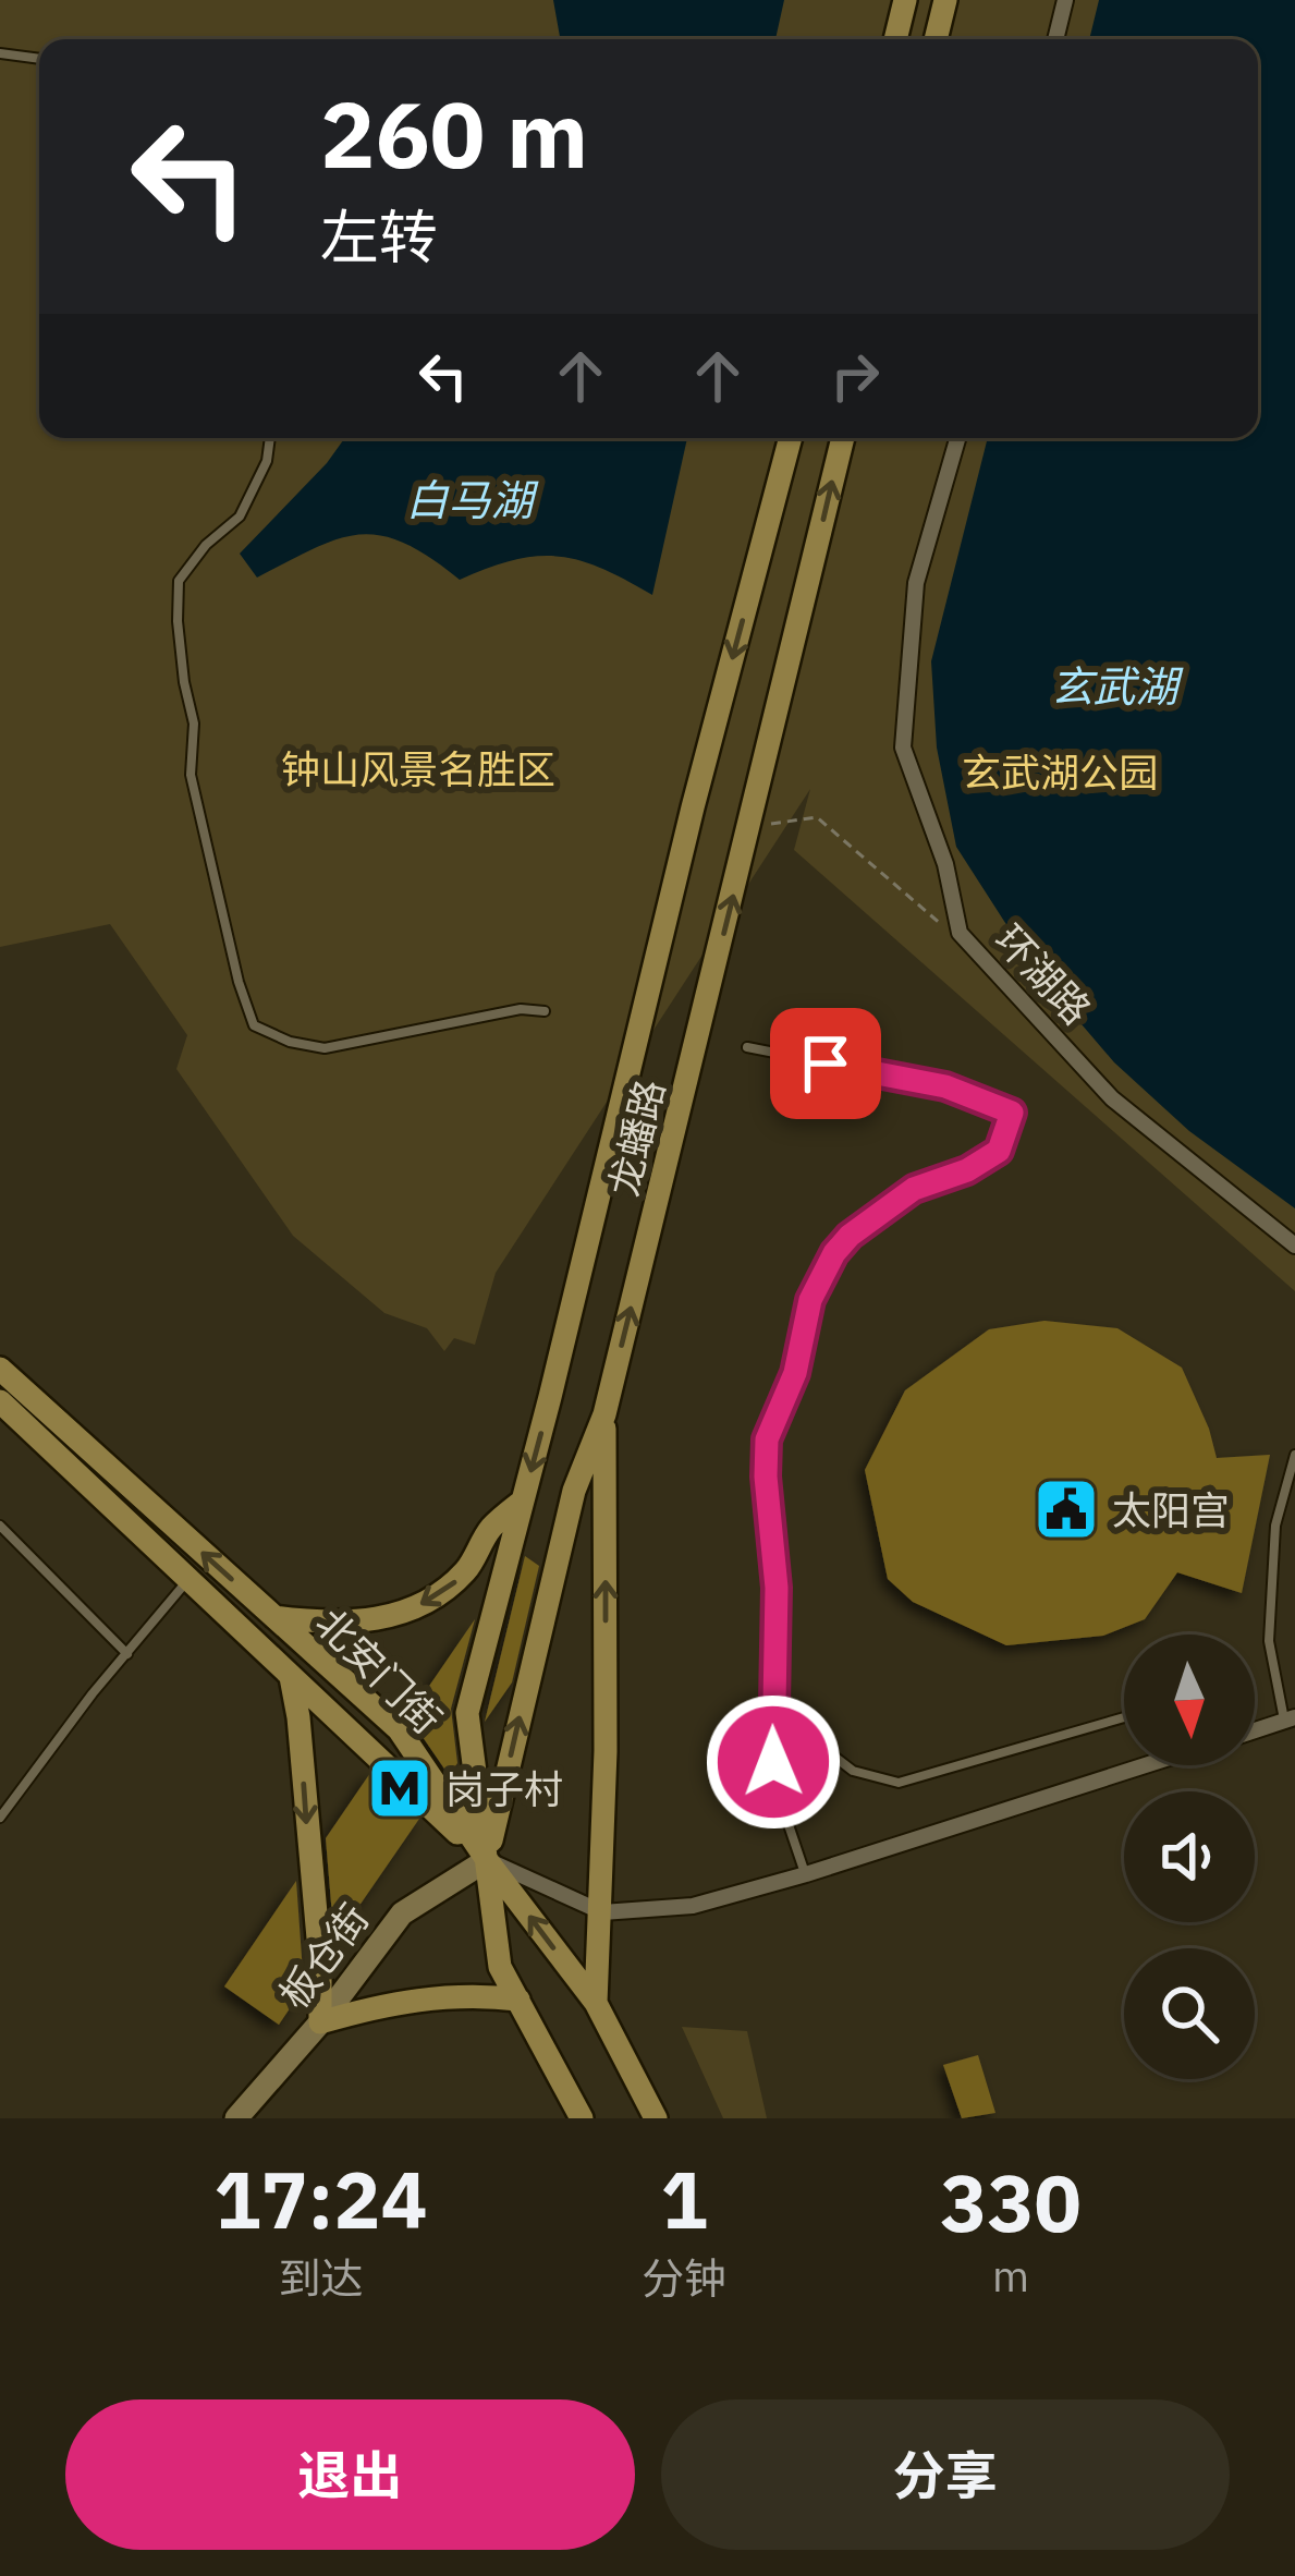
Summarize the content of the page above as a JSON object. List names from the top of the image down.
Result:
{
  "streets": {
    "main road": ["龙蟠路", "北安门街", "板仓街"],
    "street": ["环湖路"]
  },
  "crossings": [
    ["龙蟠路", "北安门街"],
    ["龙蟠路", "板仓街"],
    ["北安门街", "板仓街"]
  ],
  "water": ["白马湖", "玄武湖"],
  "parks": ["钟山风景名胜区", "玄武湖公园"],
  "places": {
    "public building": ["太阳宫"],
    "metro station": ["岗子村"]
  },
  "north": "bottom",
  "page": {
    "turn": ["260 m", "左转"],
    "eta": [
      "17:24",
      "到达",
      "1",
      "分钟",
      "330",
      "m"
    ],
    "buttons": ["退出", "分享"]
  }
}
